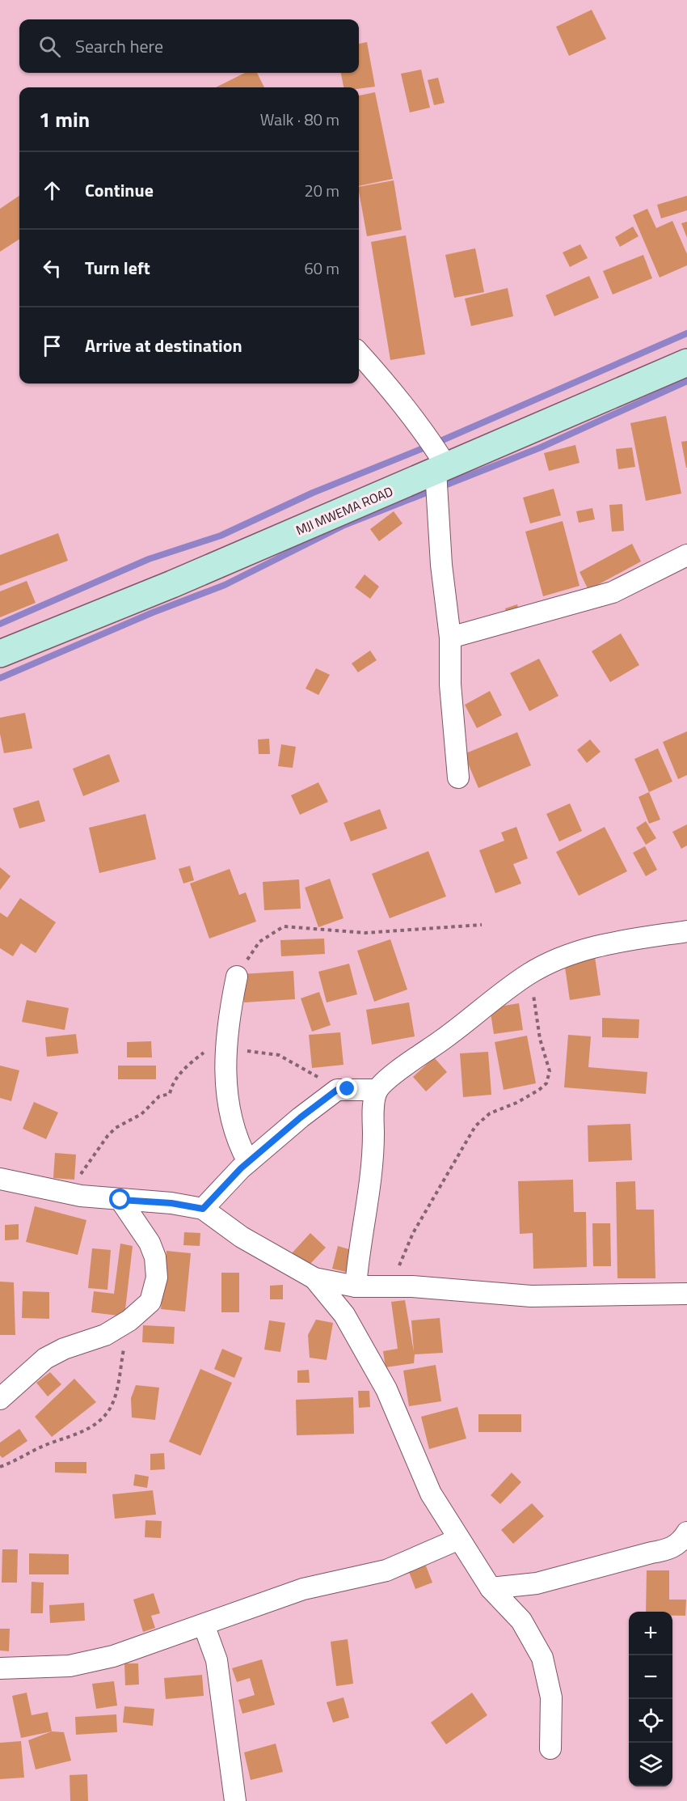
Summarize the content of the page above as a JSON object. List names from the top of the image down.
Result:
{
  "streets": {
    "main road": ["MJI MWEMA ROAD"]
  },
  "page": {
    "search": "Search here",
    "heading": ["1 min", "Walk · 80 m"],
    "list": [
      ["Continue", "20 m"],
      ["Turn left", "60 m"],
      "Arrive at destination"
    ],
    "map_buttons": ["+", "−"]
  }
}
